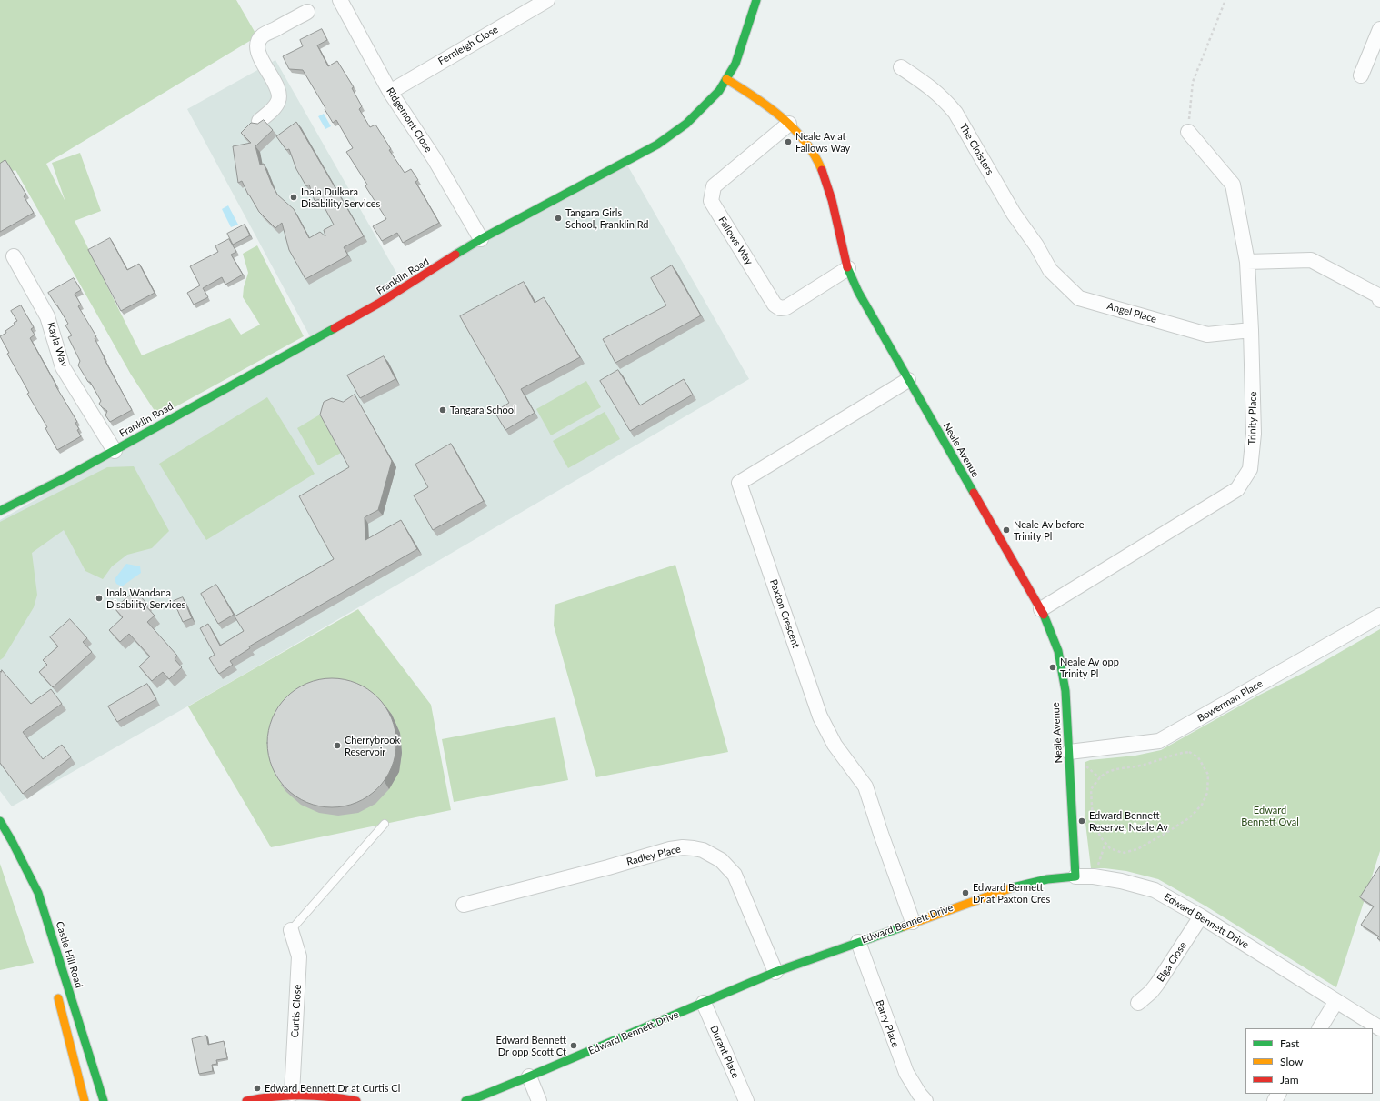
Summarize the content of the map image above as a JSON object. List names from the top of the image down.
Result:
{
  "streets": {
    "street": [
      "Fernleigh Close",
      "Ridgemont Close",
      "The Cloisters",
      "Fallows Way",
      "Franklin Road",
      "Angel Place",
      "Kayla Way",
      "Trinity Place",
      "Neale Avenue",
      "Paxton Crescent",
      "Bowerman Place",
      "Radley Place",
      "Edward Bennett Drive",
      "Castle Hill Road",
      "Elga Close",
      "Curtis Close",
      "Barry Place",
      "Durant Place"
    ]
  },
  "crossings": [
    ["Fernleigh Close", "Ridgemont Close"],
    ["Ridgemont Close", "Franklin Road"],
    ["The Cloisters", "Angel Place"],
    ["Fallows Way", "Neale Avenue"],
    ["Franklin Road", "Kayla Way"],
    ["Franklin Road", "Neale Avenue"],
    ["Angel Place", "Trinity Place"],
    ["Trinity Place", "Neale Avenue"],
    ["Neale Avenue", "Paxton Crescent"],
    ["Neale Avenue", "Bowerman Place"],
    ["Neale Avenue", "Edward Bennett Drive"],
    ["Paxton Crescent", "Edward Bennett Drive"],
    ["Radley Place", "Edward Bennett Drive"],
    ["Edward Bennett Drive", "Elga Close"],
    ["Edward Bennett Drive", "Barry Place"],
    ["Edward Bennett Drive", "Durant Place"]
  ],
  "parks": ["Edward Bennett Oval"],
  "places": [
    "Neale Av at Fallows Way",
    "Inala Dulkara Disability Services",
    "Tangara Girls School, Franklin Rd",
    "Tangara School",
    "Neale Av before Trinity Pl",
    "Inala Wandana Disability Services",
    "Neale Av opp Trinity Pl",
    "Cherrybrook Reservoir",
    "Edward Bennett Reserve, Neale Av",
    "Edward Bennett Dr at Paxton Cres",
    "Edward Bennett Dr opp Scott Ct",
    "Edward Bennett Dr at Curtis Cl"
  ],
  "legend": ["Fast", "Slow", "Jam"]
}
